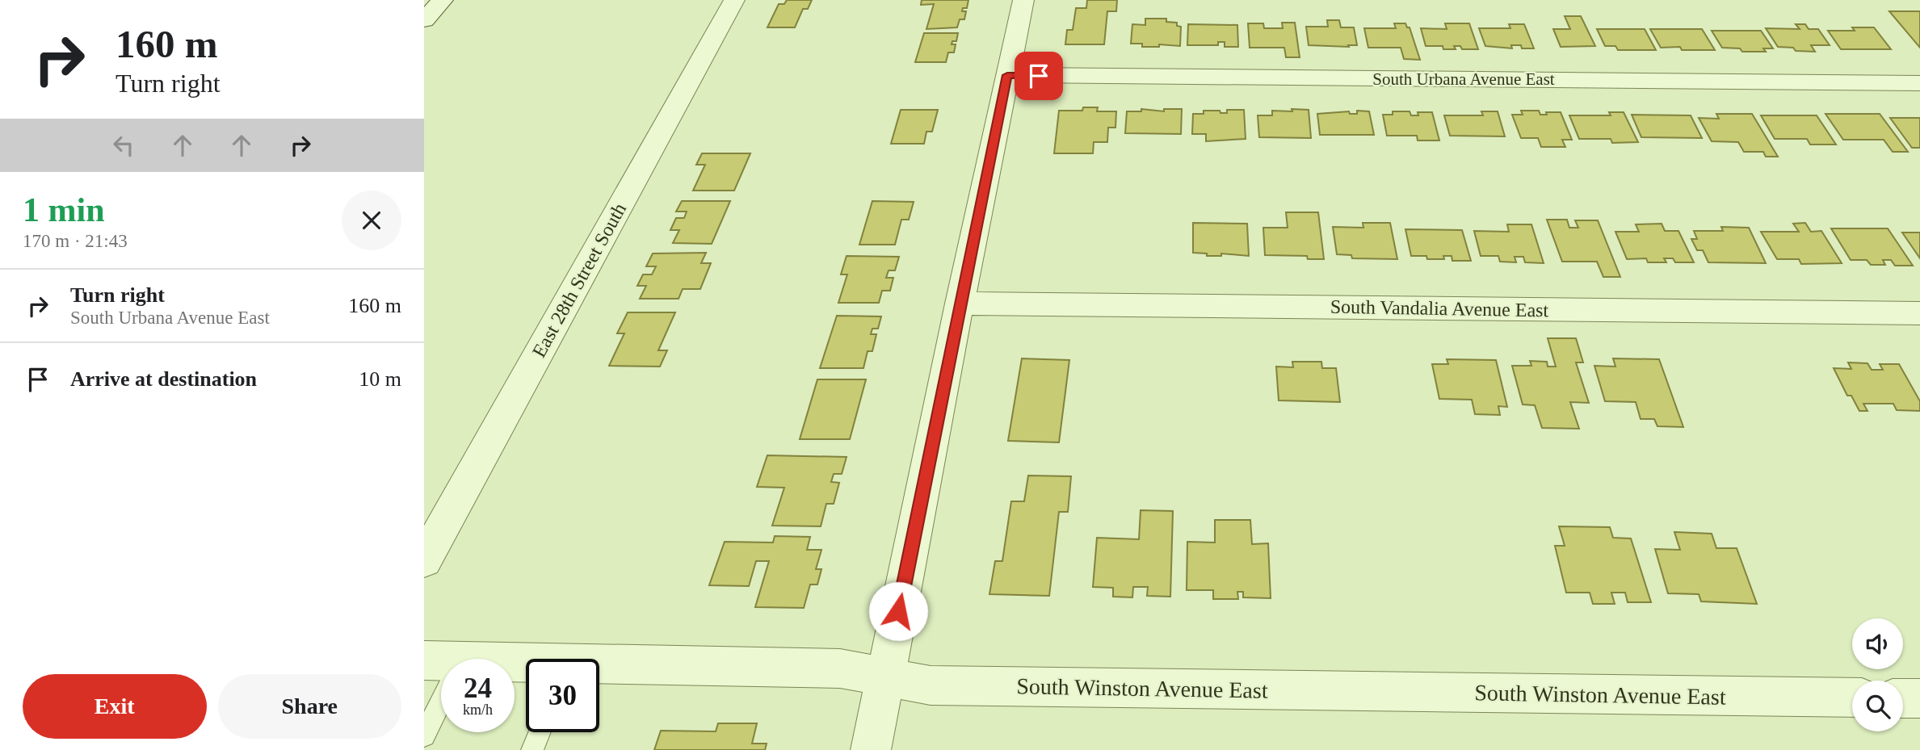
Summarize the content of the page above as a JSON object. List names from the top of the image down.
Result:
{
  "streets": {
    "street": [
      "South Urbana Avenue East",
      "East 28th Street South",
      "South Vandalia Avenue East",
      "South Winston Avenue East"
    ]
  },
  "page": {
    "turn": ["160 m", "Turn right"],
    "heading": ["1 min", "170 m · 21:43"],
    "list": [
      {
        "name": "Turn right",
        "note": "South Urbana Avenue East",
        "value": "160 m"
      },
      {
        "name": "Arrive at destination",
        "value": "10 m"
      }
    ],
    "speed": "24 km/h",
    "limit": "30",
    "buttons": ["Exit", "Share"]
  }
}
